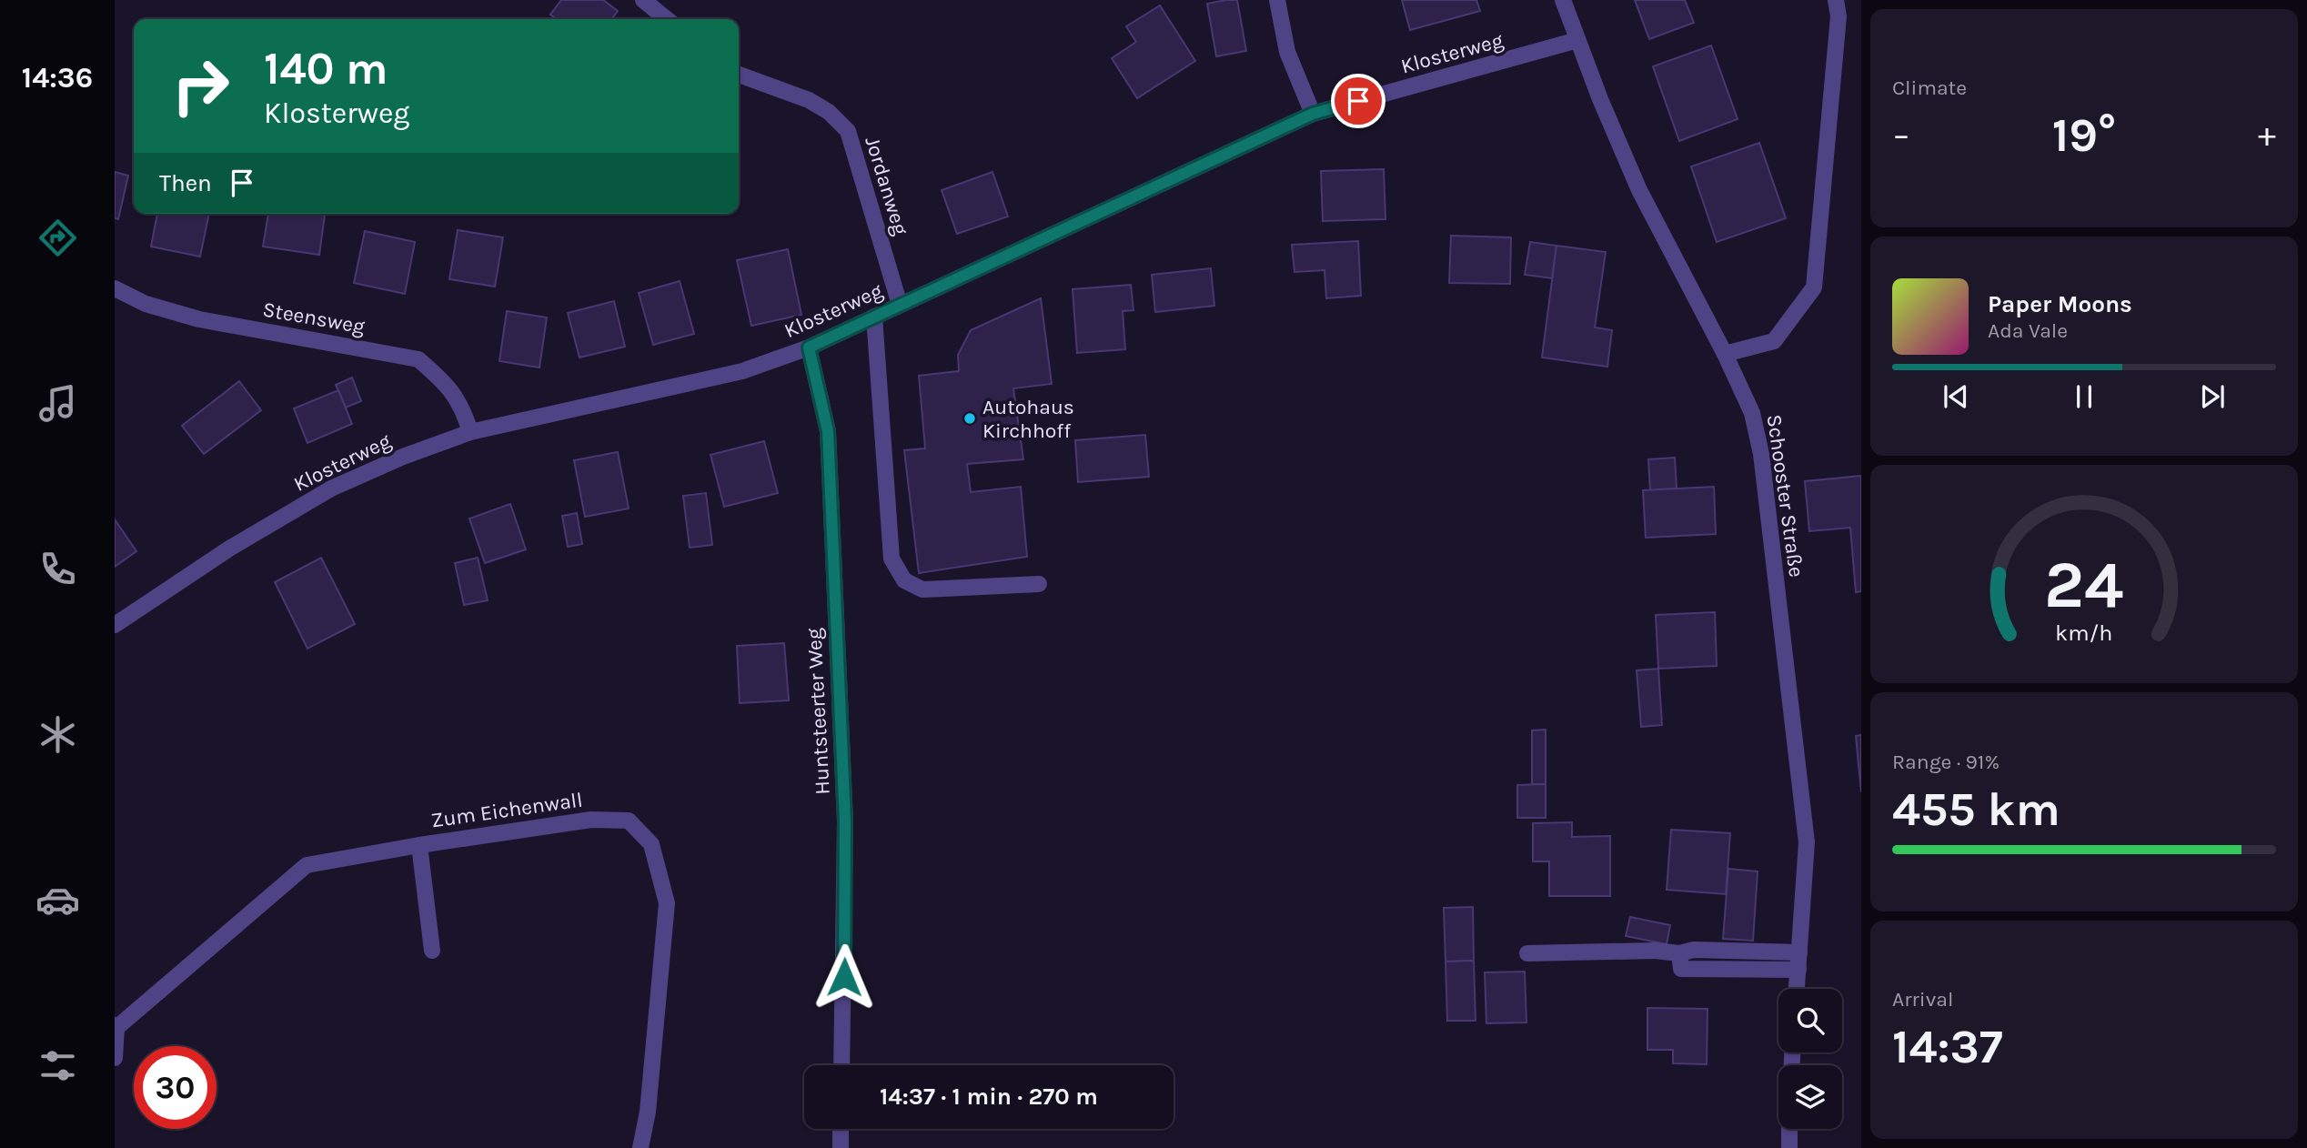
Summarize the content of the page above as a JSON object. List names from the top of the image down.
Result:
{
  "streets": {
    "street": [
      "Klosterweg",
      "Jordanweg",
      "Steensweg",
      "Schooster Straße",
      "Huntsteerter Weg",
      "Zum Eichenwall"
    ]
  },
  "crossings": [
    ["Klosterweg", "Jordanweg"],
    ["Klosterweg", "Steensweg"],
    ["Klosterweg", "Schooster Straße"],
    ["Klosterweg", "Huntsteerter Weg"]
  ],
  "places": ["Autohaus Kirchhoff"],
  "page": {
    "tabs": "14:36",
    "tile": [
      "Climate",
      ["Range · 91%", "455 km"],
      ["Arrival", "14:37"]
    ],
    "turn": ["140 m", "Klosterweg"],
    "heat": ["−", "19°", "+"],
    "then": "Then",
    "song": ["Paper Moons", "Ada Vale"],
    "limit": "30",
    "trip": "14:37 · 1 min · 270 m",
    "gauge": ["24", "km/h"]
  }
}
